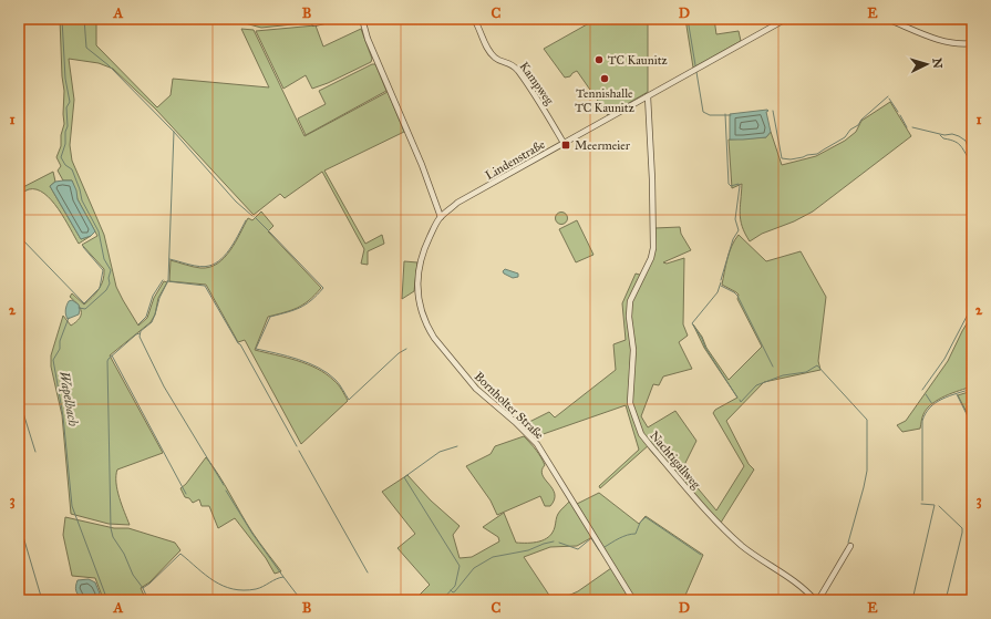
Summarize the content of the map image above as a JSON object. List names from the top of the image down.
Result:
{
  "streets": {
    "street": [
      "Kampweg",
      "Lindenstraße",
      "Bornholter Straße",
      "Nachtigallweg"
    ]
  },
  "crossings": [
    ["Kampweg", "Lindenstraße"],
    ["Lindenstraße", "Bornholter Straße"],
    ["Lindenstraße", "Nachtigallweg"]
  ],
  "water": ["Wapelbach"],
  "places": {
    "other": ["TC Kaunitz", "Tennishalle TC Kaunitz"],
    "transit": ["Meermeier"]
  },
  "north": "right",
  "grid": {
    "columns": [
      "A",
      "B",
      "C",
      "D",
      "E"
    ],
    "rows": ["1", "2", "3"]
  }
}
